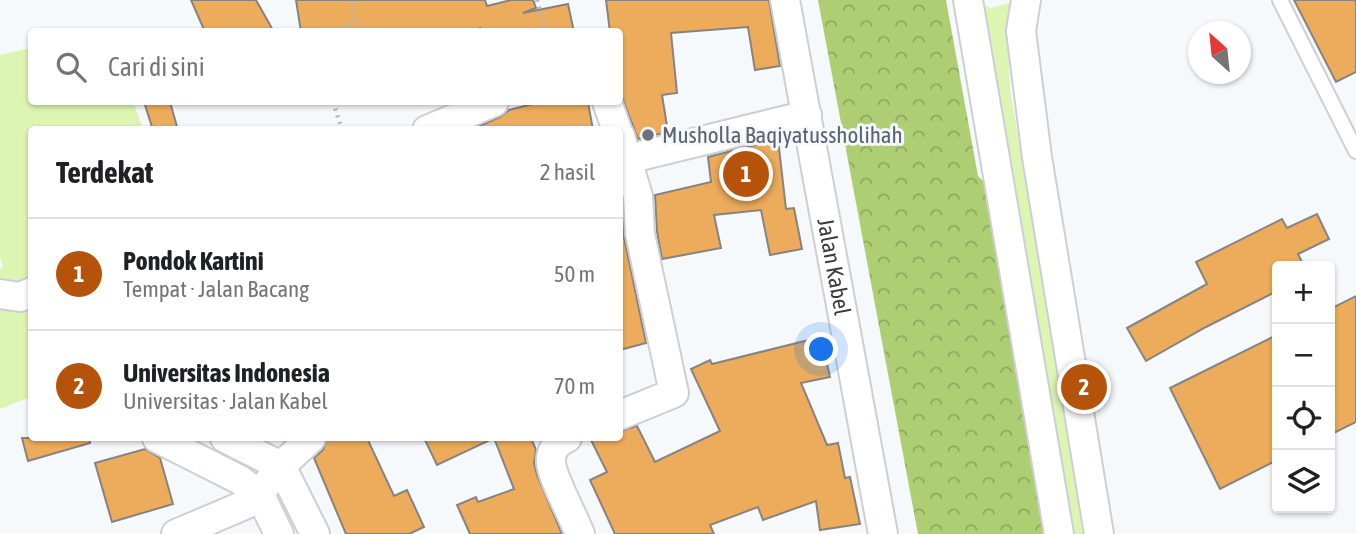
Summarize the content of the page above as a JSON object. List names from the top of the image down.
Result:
{
  "streets": {
    "street": ["Jalan Kabel"]
  },
  "places": ["Musholla Baqiyatussholihah"],
  "north": "top left",
  "page": {
    "search": "Cari di sini",
    "heading": ["Terdekat", "2 hasil"],
    "pins": ["1", "2"],
    "list": [
      {
        "mark": "1",
        "name": "Pondok Kartini",
        "note": "Tempat · Jalan Bacang",
        "value": "50 m"
      },
      {
        "mark": "2",
        "name": "Universitas Indonesia",
        "note": "Universitas · Jalan Kabel",
        "value": "70 m"
      }
    ],
    "map_buttons": ["+", "−"]
  }
}
